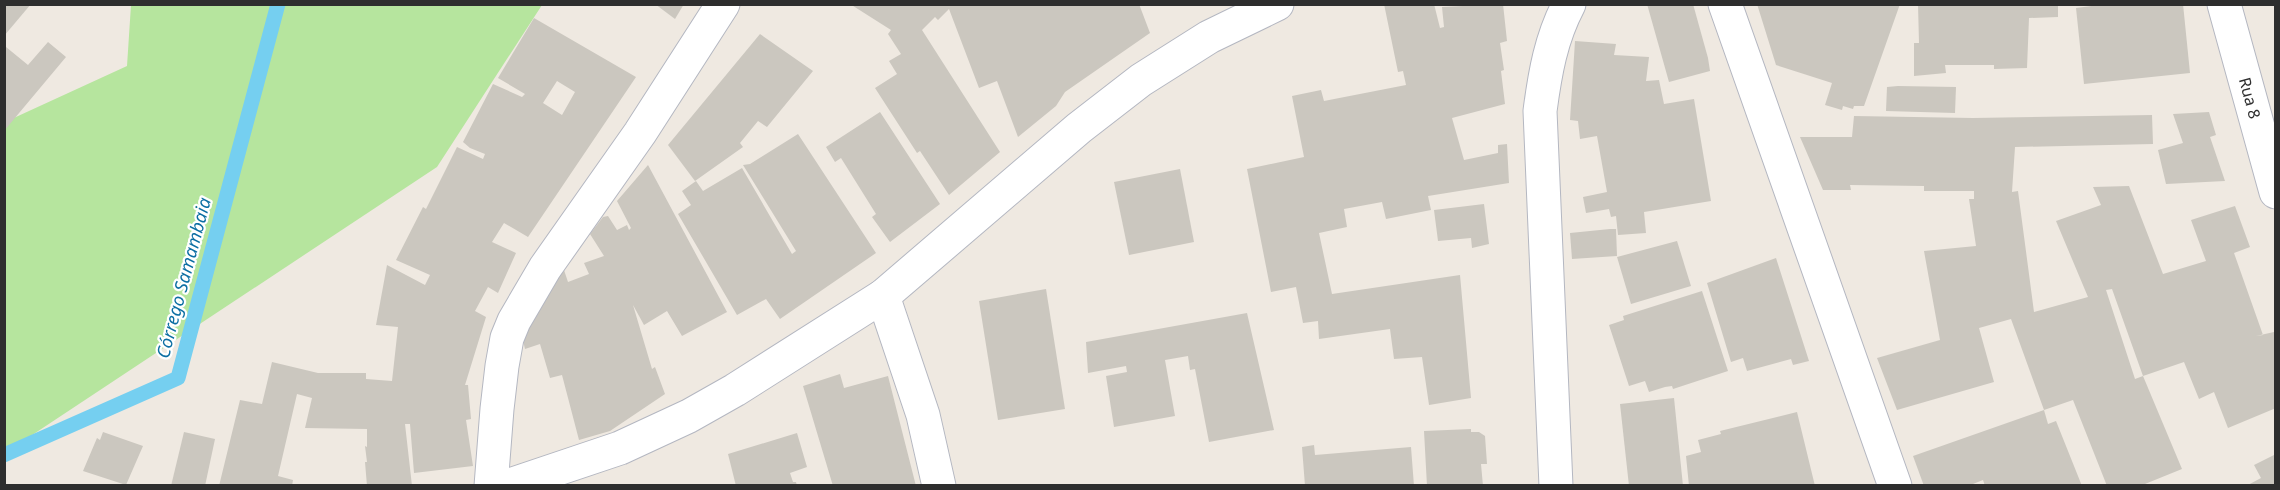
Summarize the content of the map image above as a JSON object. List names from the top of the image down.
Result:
{
  "streets": {
    "street": ["Rua 8"]
  },
  "water": ["Córrego Samambaia"]
}
